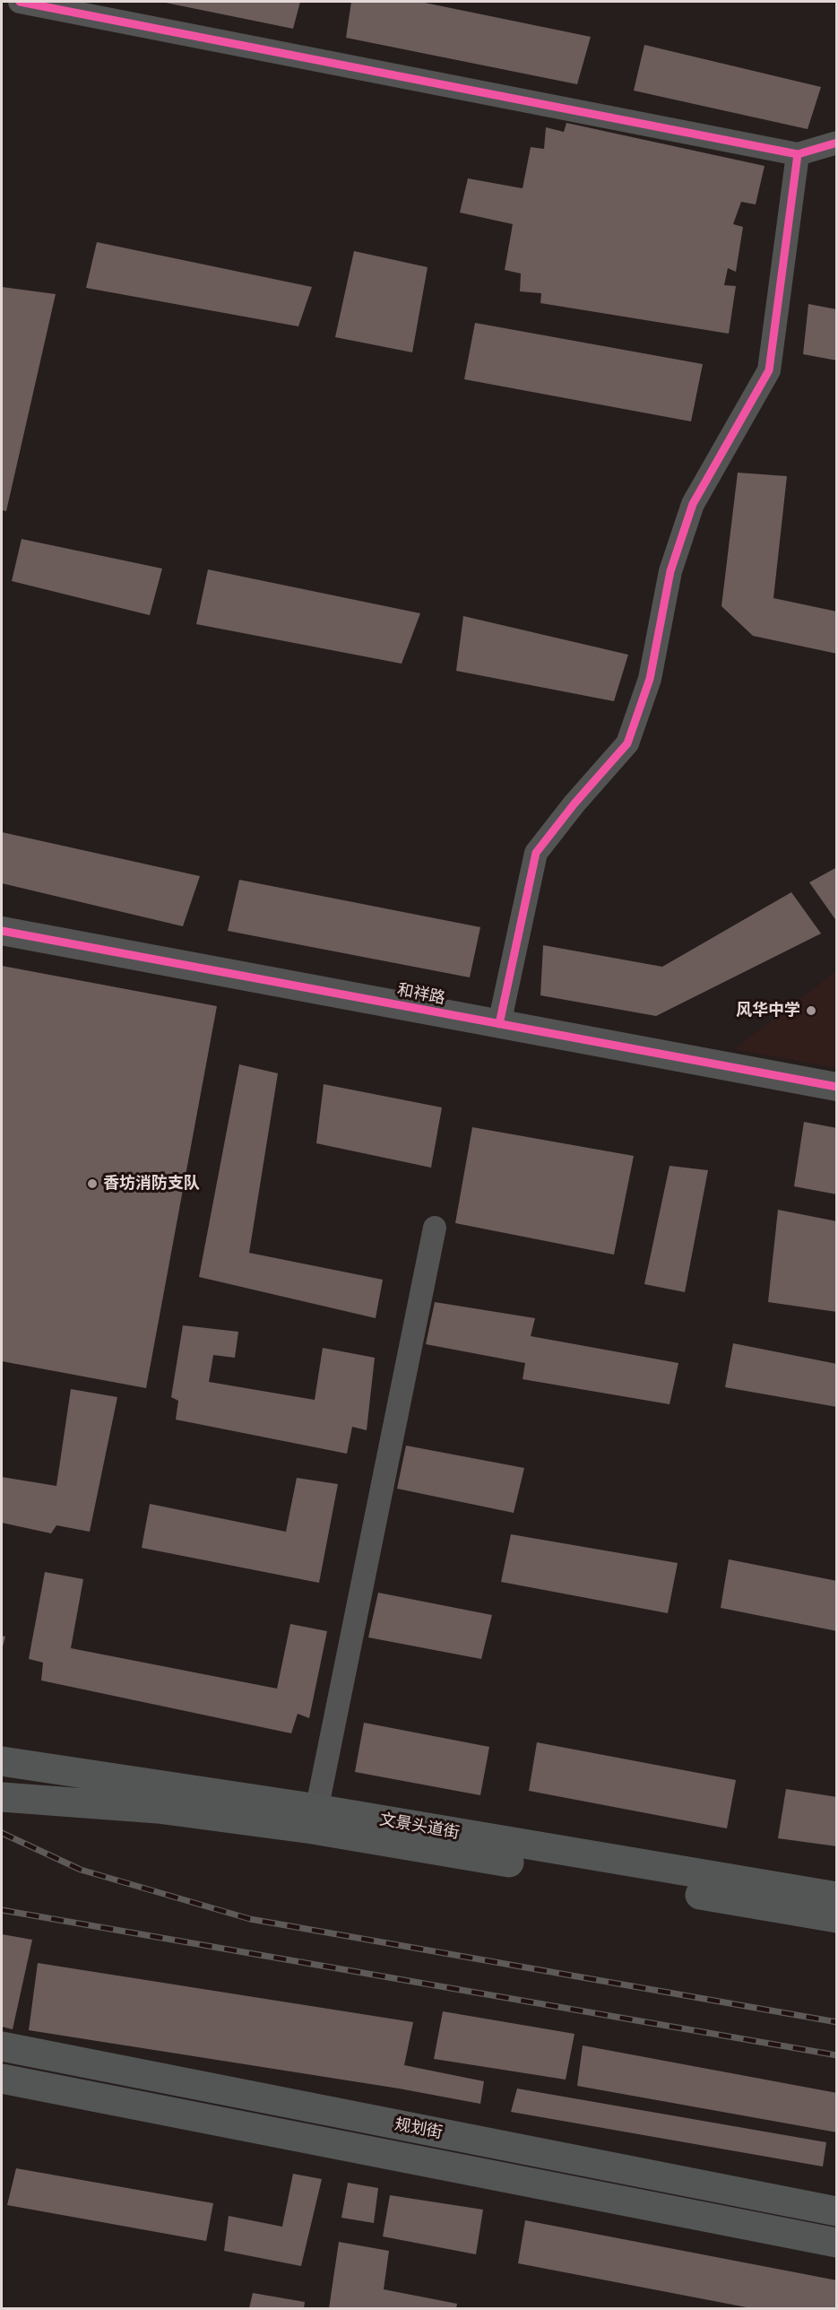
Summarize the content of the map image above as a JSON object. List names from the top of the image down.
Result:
{
  "streets": {
    "main road": ["文景头道街", "规划街"],
    "street": ["和祥路"]
  },
  "places": ["风华中学", "香坊消防支队"]
}
